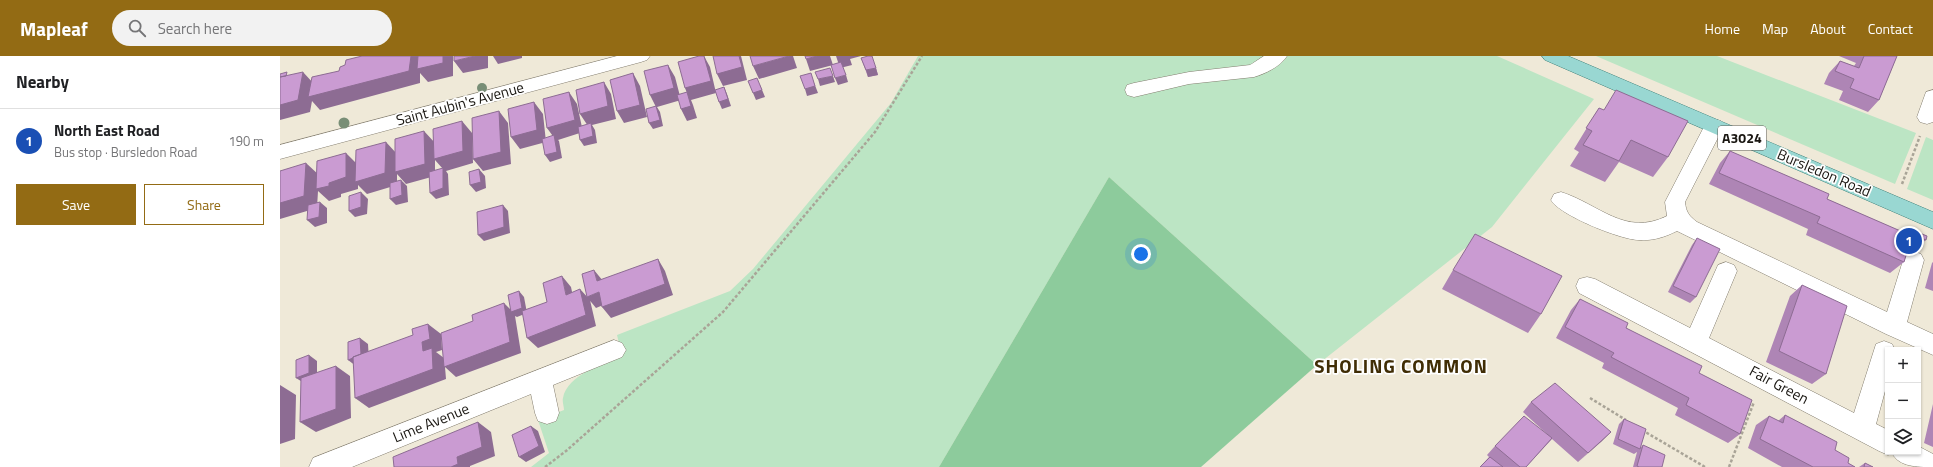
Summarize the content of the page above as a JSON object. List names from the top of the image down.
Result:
{
  "streets": {
    "main road": ["A3024", "Bursledon Road"],
    "street": ["Saint Aubin's Avenue", "Fair Green", "Lime Avenue"]
  },
  "districts": ["SHOLING COMMON"],
  "page": {
    "header": "Mapleaf",
    "search": "Search here",
    "nav": [
      "Home",
      "Map",
      "About",
      "Contact"
    ],
    "heading": "Nearby",
    "list": [
      {
        "mark": "1",
        "name": "North East Road",
        "note": "Bus stop · Bursledon Road",
        "value": "190 m"
      }
    ],
    "buttons": ["Save", "Share"],
    "pins": "1",
    "map_buttons": ["+", "−"]
  }
}
